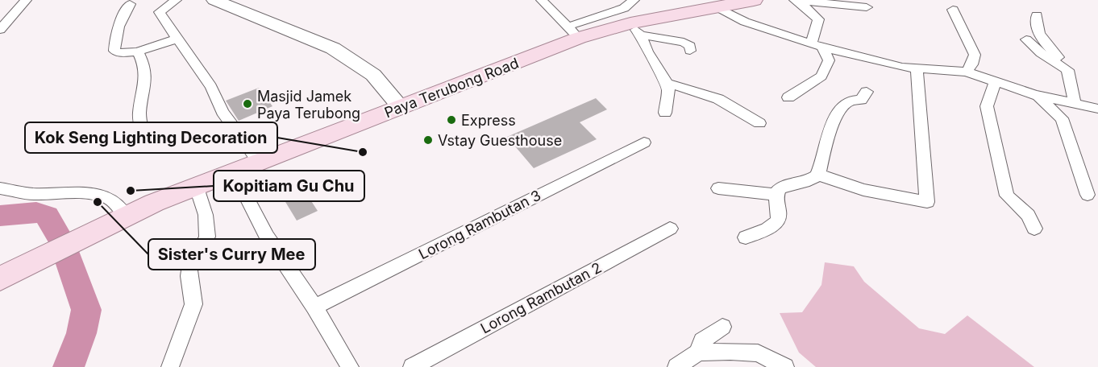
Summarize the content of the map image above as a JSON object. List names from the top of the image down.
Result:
{
  "streets": {
    "main road": ["Paya Terubong Road"],
    "street": ["Lorong Rambutan 3", "Lorong Rambutan 2"]
  },
  "places": [
    "Masjid Jamek Paya Terubong",
    "Express",
    "Vstay Guesthouse",
    "Kok Seng Lighting Decoration",
    "Kopitiam Gu Chu",
    "Sister's Curry Mee"
  ]
}
